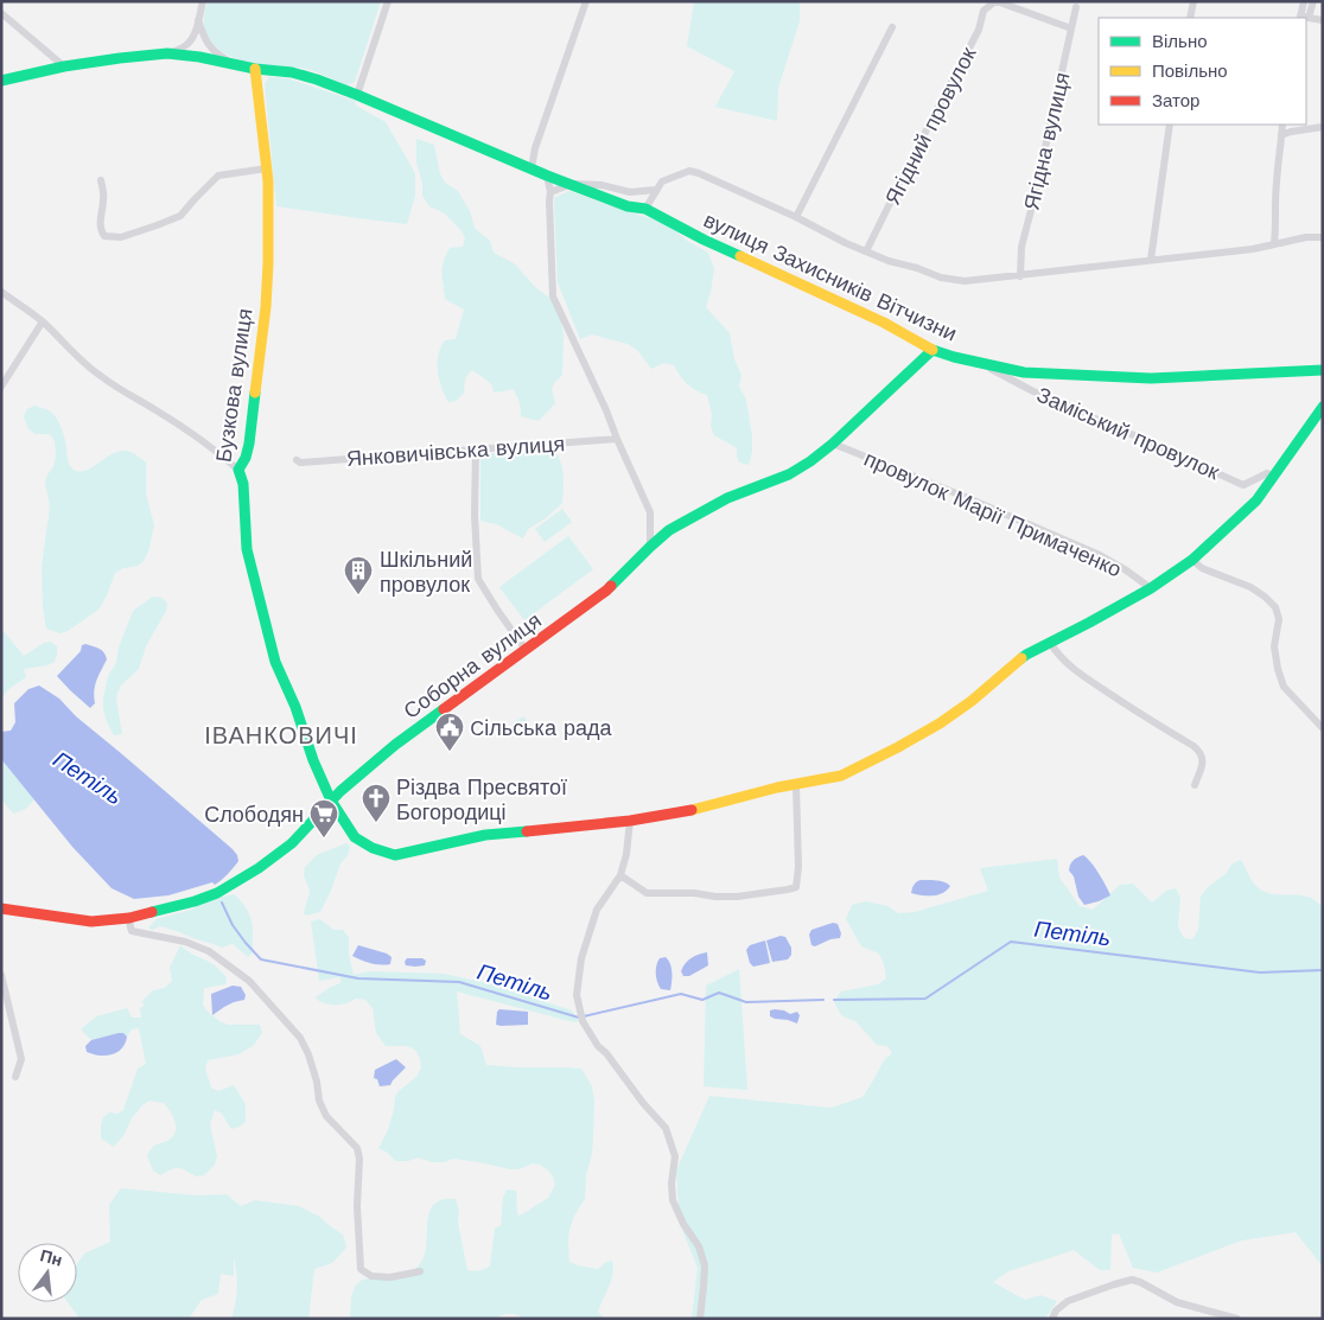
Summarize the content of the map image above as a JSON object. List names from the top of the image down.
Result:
{
  "streets": {
    "street": [
      "Ягідний провулок",
      "Ягідна вулиця",
      "вулиця Захисників Вітчизни",
      "Бузкова вулиця",
      "Заміський провулок",
      "Янковичівська вулиця",
      "провулок Марії Примаченко",
      "Соборна вулиця"
    ]
  },
  "crossings": [
    ["Ягідний провулок", "Ягідна вулиця"],
    ["Ягідний провулок", "вулиця Захисників Вітчизни"],
    ["Ягідна вулиця", "вулиця Захисників Вітчизни"],
    ["вулиця Захисників Вітчизни", "Заміський провулок"],
    ["вулиця Захисників Вітчизни", "Соборна вулиця"],
    ["Бузкова вулиця", "Соборна вулиця"],
    ["провулок Марії Примаченко", "Соборна вулиця"]
  ],
  "districts": ["ІВАНКОВИЧІ"],
  "water": ["Петіль"],
  "places": {
    "building": ["Шкільний провулок"],
    "public building": ["Cільська рада"],
    "church": ["Різдва Пресвятої Богородиці"],
    "supermarket": ["Слободян"]
  },
  "legend": ["Вільно", "Повільно", "Затор"],
  "north": "top"
}
